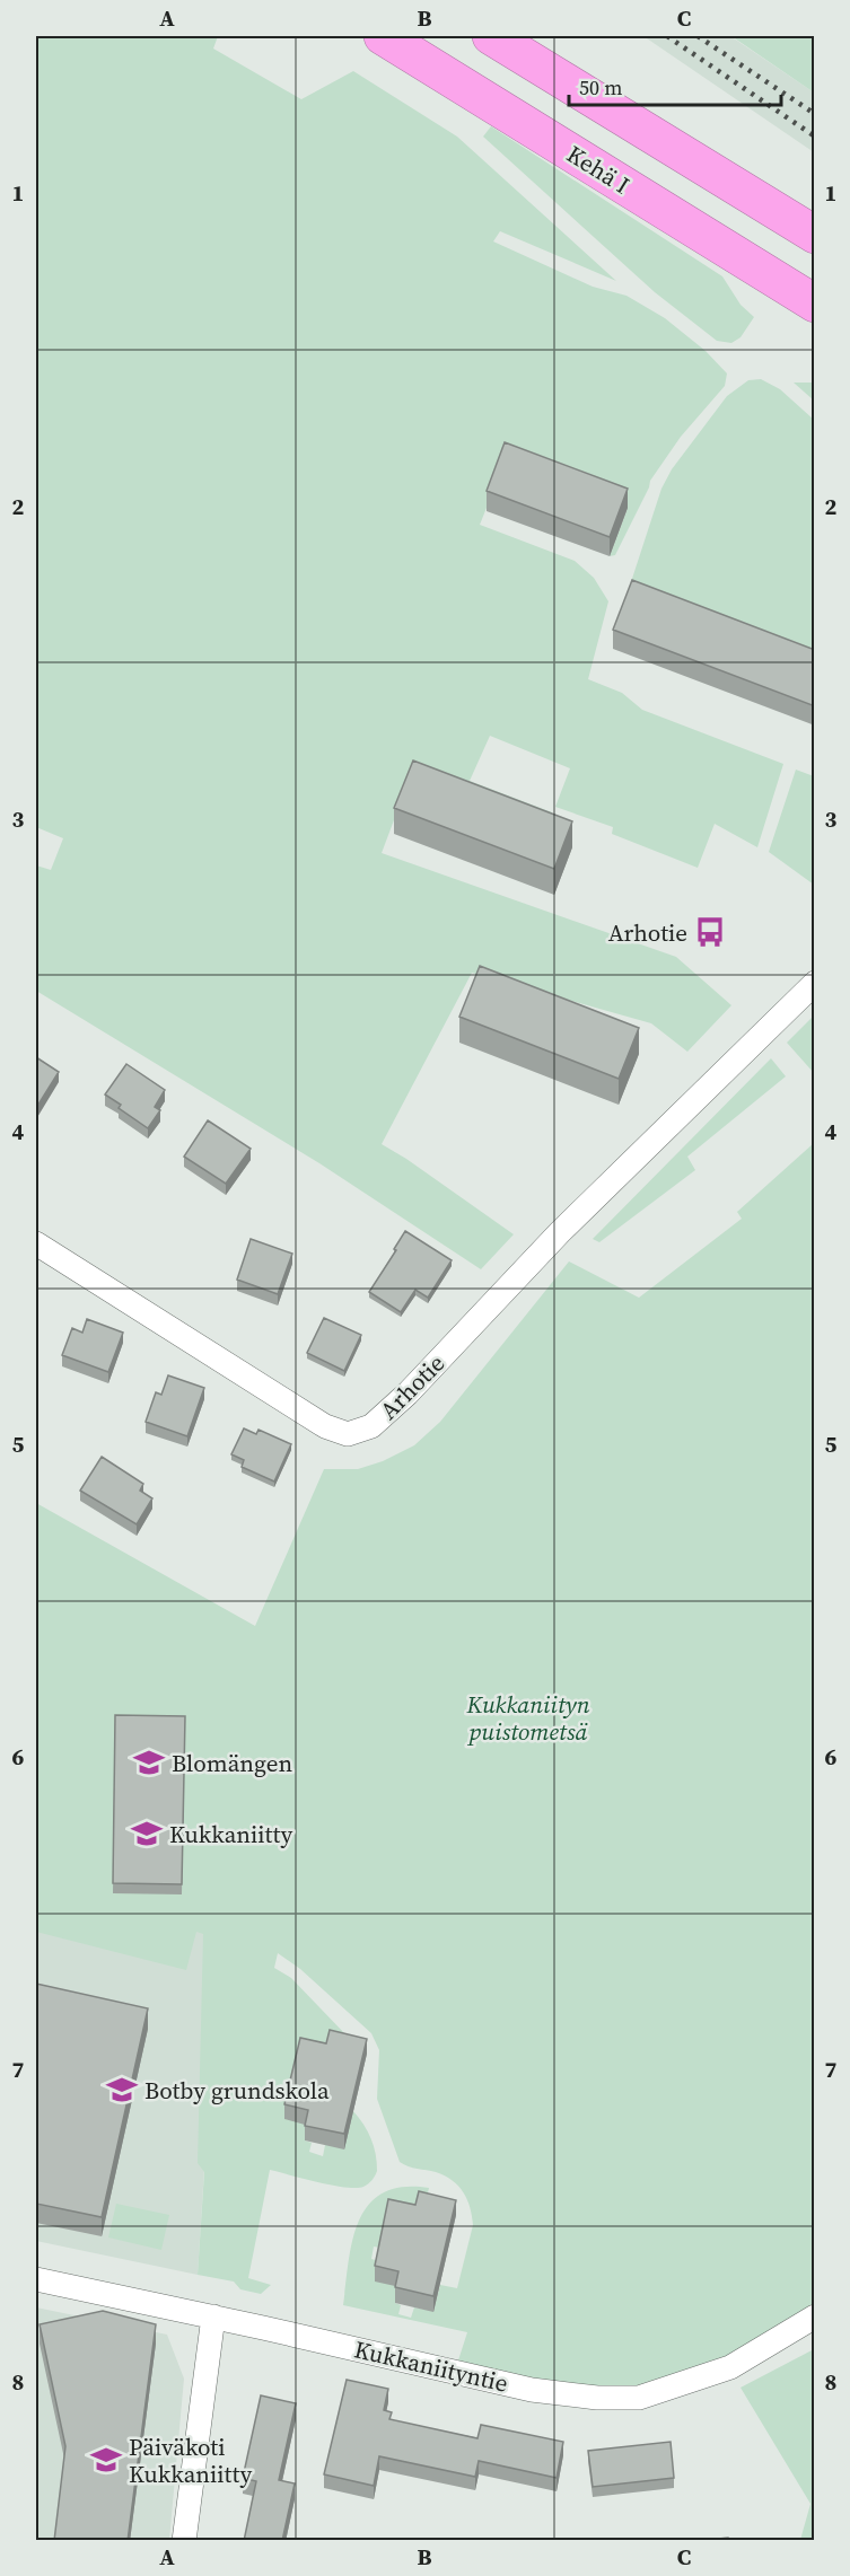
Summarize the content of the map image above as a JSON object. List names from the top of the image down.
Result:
{
  "streets": {
    "highway": ["Kehä I"],
    "street": ["Arhotie", "Kukkaniityntie"]
  },
  "parks": ["Kukkaniityn puistometsä"],
  "places": {
    "bus stop": ["Arhotie"],
    "school or university": [
      "Blomängen",
      "Kukkaniitty",
      "Botby grundskola",
      "Päiväkoti Kukkaniitty"
    ]
  },
  "scale_bar": "50 m",
  "grid": {
    "columns": ["A", "B", "C"],
    "rows": [
      "1",
      "2",
      "3",
      "4",
      "5",
      "6",
      "7",
      "8"
    ]
  }
}
